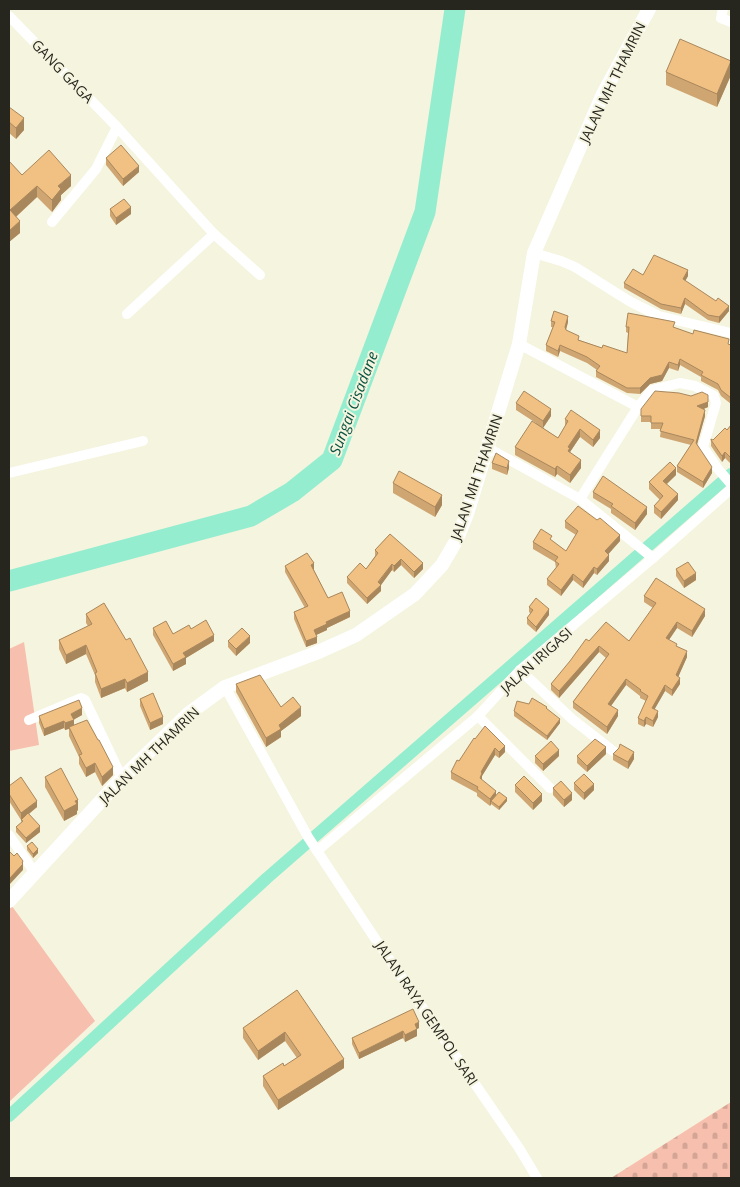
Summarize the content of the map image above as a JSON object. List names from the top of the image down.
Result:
{
  "streets": {
    "street": [
      "GANG GAGA",
      "JALAN MH THAMRIN",
      "JALAN IRIGASI",
      "JALAN RAYA GEMPOL SARI"
    ]
  },
  "crossings": [
    ["JALAN MH THAMRIN", "JALAN RAYA GEMPOL SARI"],
    ["JALAN IRIGASI", "JALAN RAYA GEMPOL SARI"]
  ],
  "water": ["Sungai Cisadane"]
}
